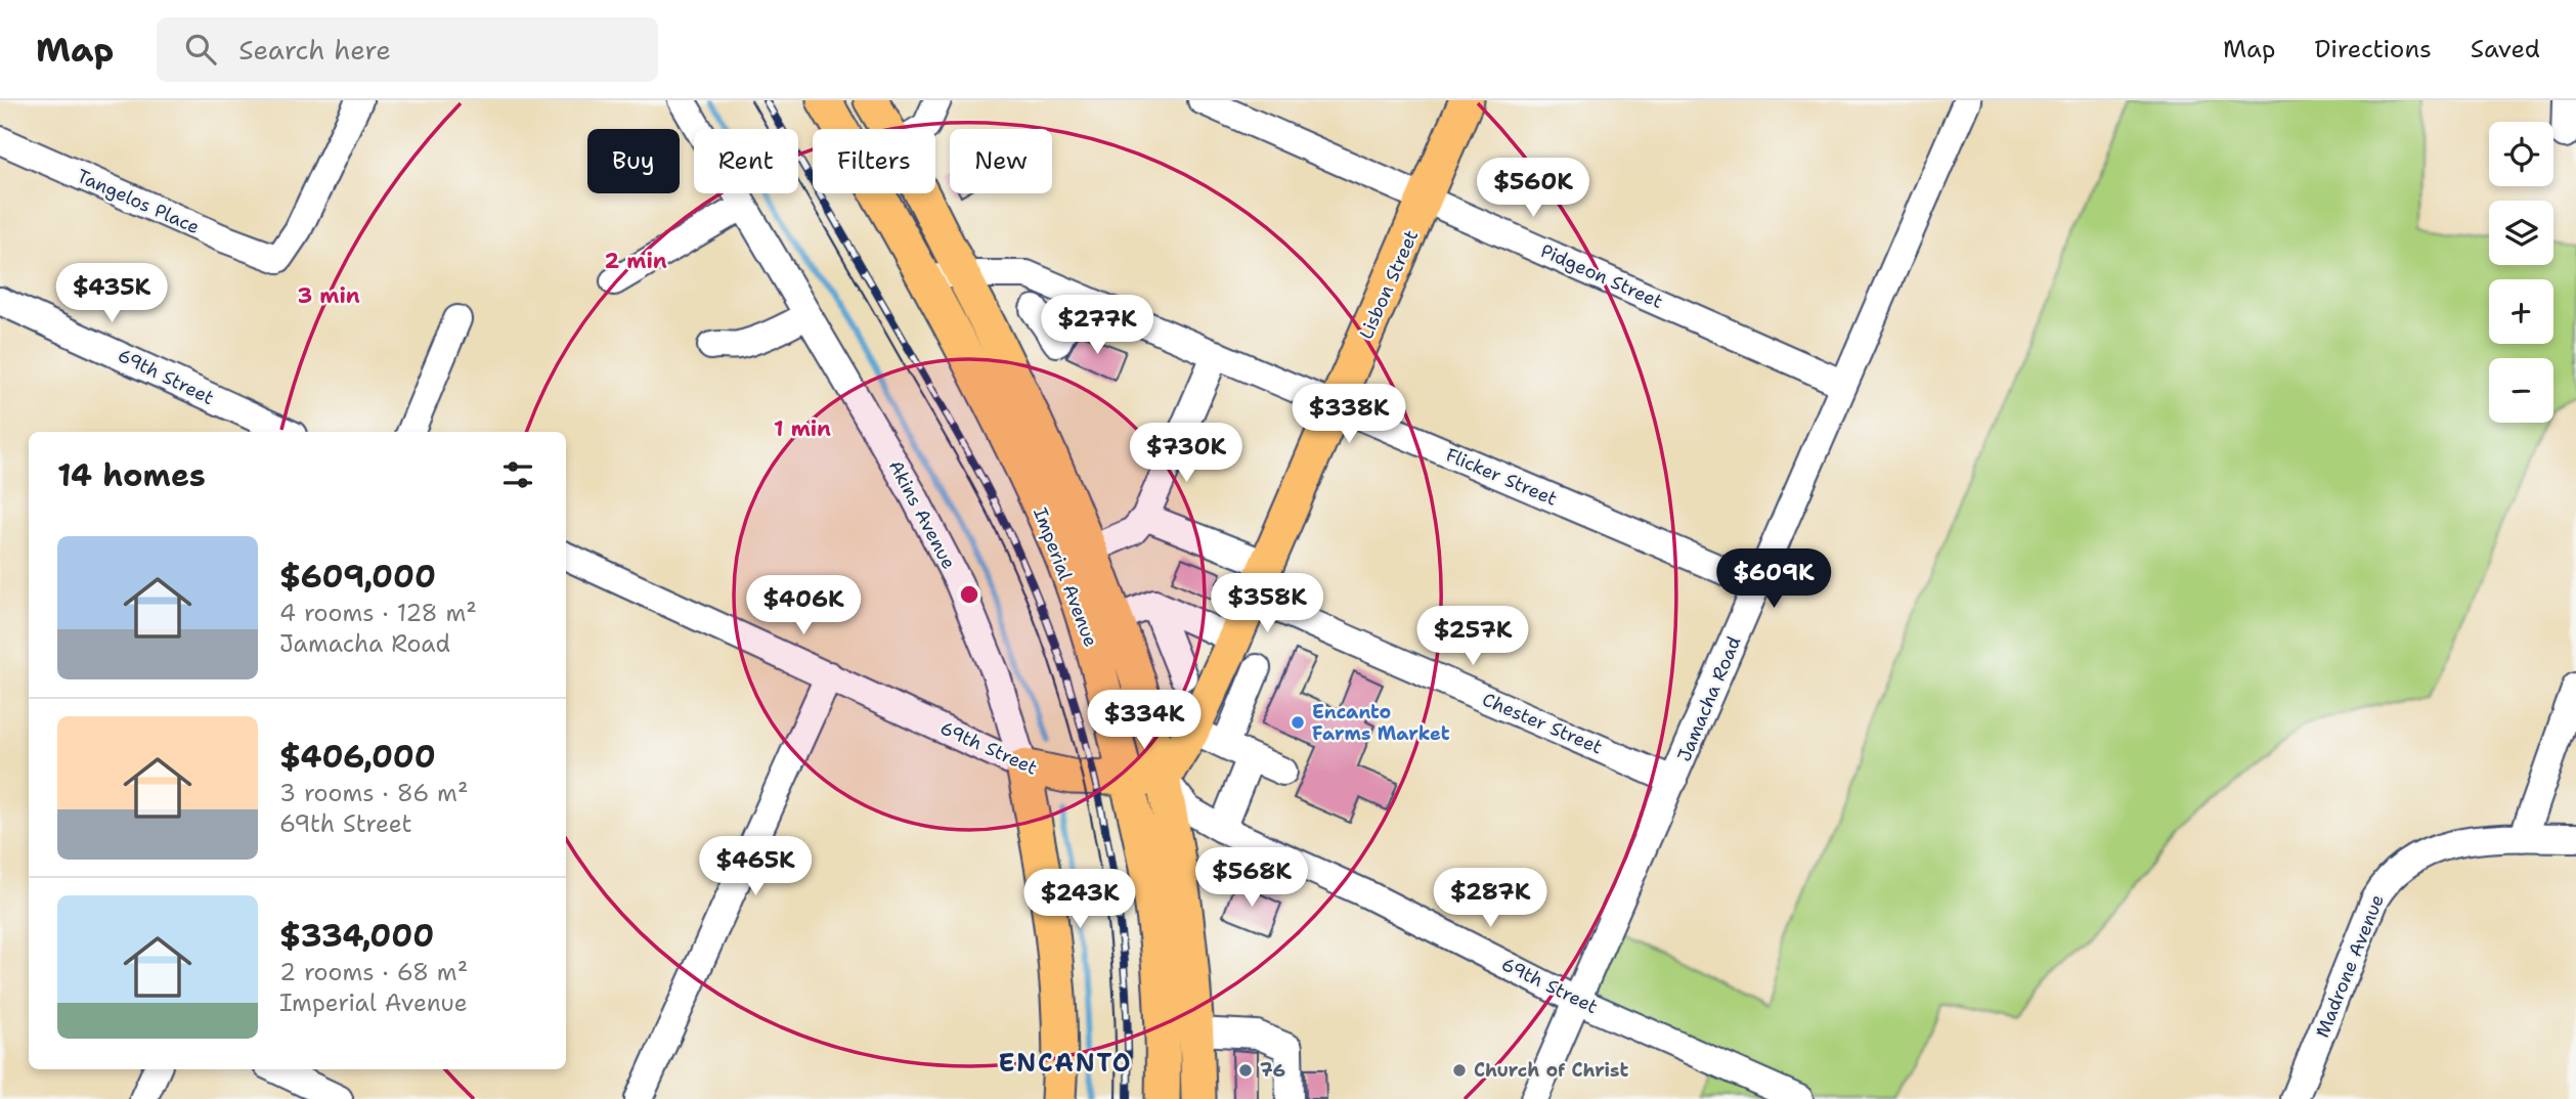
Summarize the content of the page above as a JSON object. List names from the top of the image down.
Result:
{
  "streets": {
    "main road": [
      "Lisbon Street",
      "69th Street",
      "Akins Avenue",
      "Imperial Avenue"
    ],
    "street": [
      "Tangelos Place",
      "Pidgeon Street",
      "Flicker Street",
      "Jamacha Road",
      "Chester Street",
      "Madrone Avenue"
    ]
  },
  "crossings": [
    ["Pidgeon Street", "Lisbon Street"],
    ["Pidgeon Street", "Jamacha Road"],
    ["Lisbon Street", "69th Street"],
    ["Lisbon Street", "Flicker Street"],
    ["Lisbon Street", "Imperial Avenue"],
    ["Lisbon Street", "Chester Street"],
    ["69th Street", "Akins Avenue"],
    ["69th Street", "Imperial Avenue"],
    ["69th Street", "Jamacha Road"],
    ["Flicker Street", "Imperial Avenue"],
    ["Flicker Street", "Jamacha Road"],
    ["Jamacha Road", "Chester Street"]
  ],
  "districts": ["ENCANTO"],
  "places": ["Encanto Farms Market", "76", "Church of Christ"],
  "page": {
    "header": "Map",
    "search": "Search here",
    "nav": ["Map", "Directions", "Saved"],
    "map_buttons": ["+", "−"],
    "chip": [
      "Buy",
      "Rent",
      "Filters",
      "New"
    ],
    "price": [
      "$560K",
      "$435K",
      "$277K",
      "$338K",
      "$730K",
      "$609K",
      "$358K",
      "$406K",
      "$257K",
      "$334K",
      "$465K",
      "$568K",
      "$287K",
      "$243K"
    ],
    "heading": "14 homes",
    "list": [
      {
        "name": "$609,000",
        "note": "4 rooms · 128 m² · Jamacha Road"
      },
      {
        "name": "$406,000",
        "note": "3 rooms · 86 m² · 69th Street"
      },
      {
        "name": "$334,000",
        "note": "2 rooms · 68 m² · Imperial Avenue"
      }
    ]
  },
  "rings": ["2 min", "3 min", "1 min"]
}
